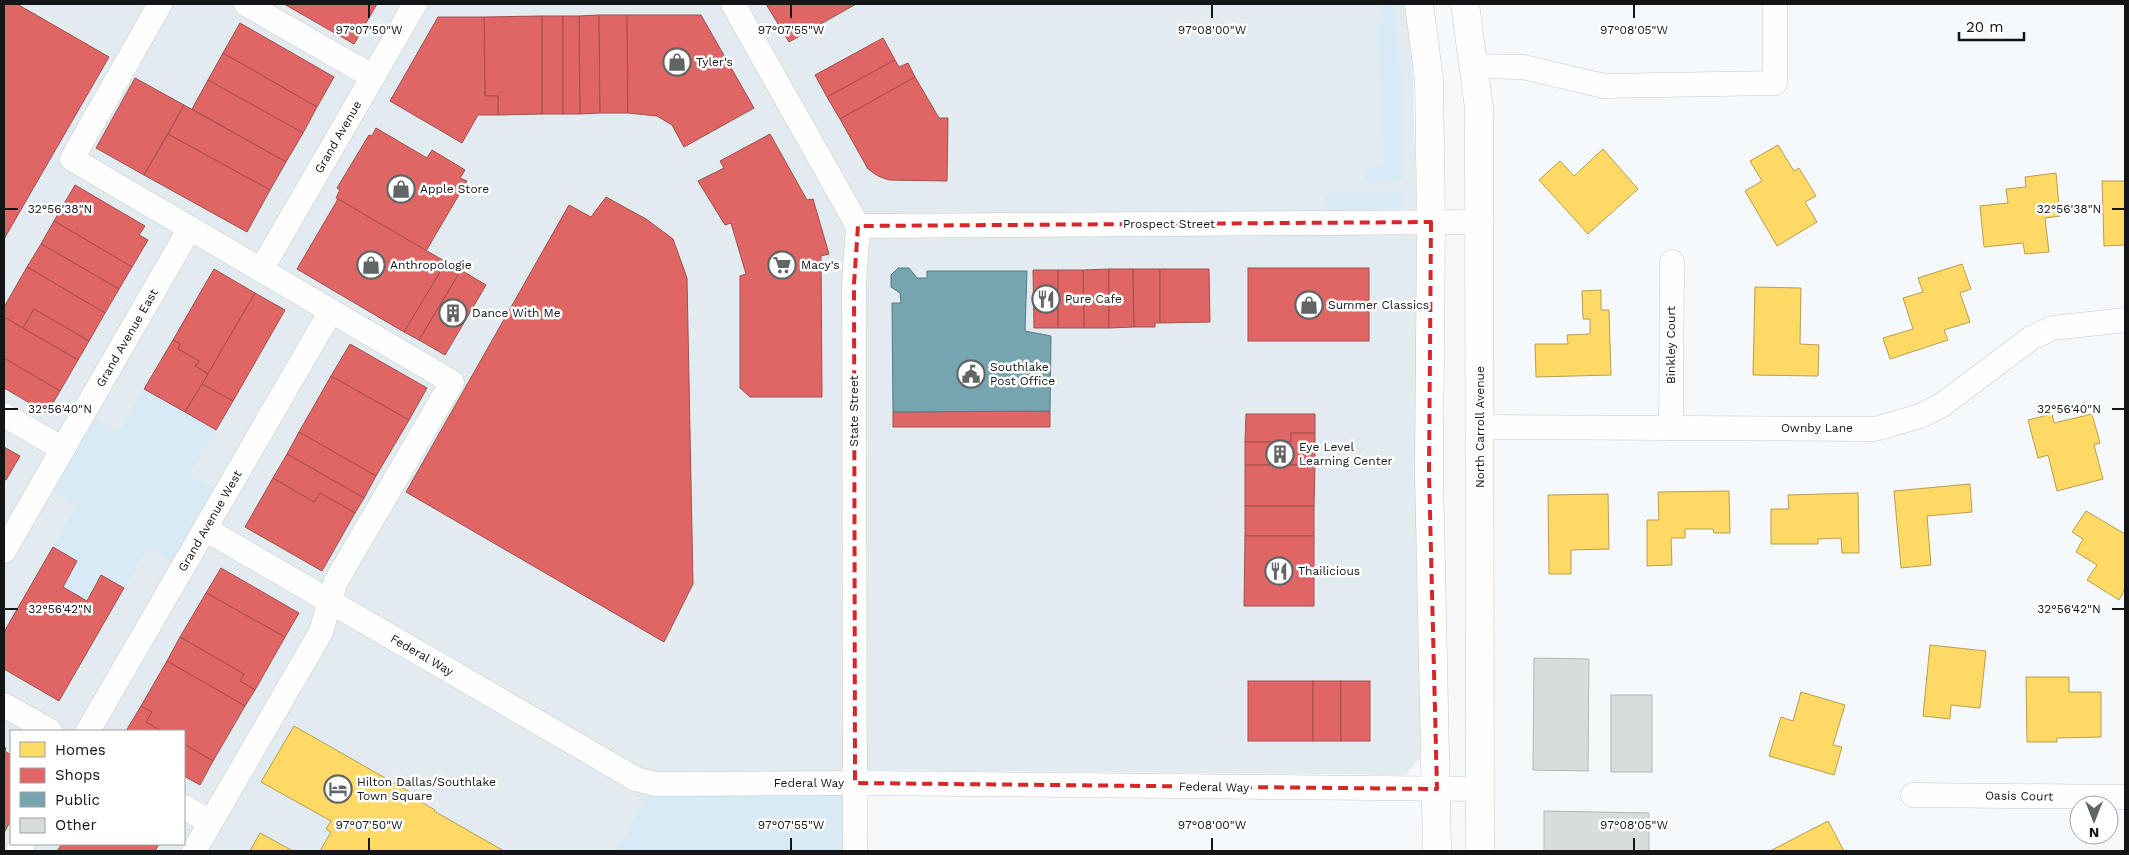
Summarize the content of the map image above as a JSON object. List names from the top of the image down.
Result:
{
  "streets": {
    "main road": ["North Carroll Avenue"],
    "street": [
      "Grand Avenue",
      "Prospect Street",
      "Grand Avenue East",
      "Binkley Court",
      "State Street",
      "Ownby Lane",
      "Grand Avenue West",
      "Federal Way",
      "Oasis Court"
    ]
  },
  "crossings": [
    ["Prospect Street", "State Street"],
    ["Prospect Street", "North Carroll Avenue"],
    ["Binkley Court", "Ownby Lane"],
    ["State Street", "Federal Way"],
    ["North Carroll Avenue", "Ownby Lane"],
    ["North Carroll Avenue", "Federal Way"],
    ["Grand Avenue West", "Federal Way"]
  ],
  "places": {
    "shop": [
      "Tyler's",
      "Apple Store",
      "Anthropologie",
      "Summer Classics"
    ],
    "supermarket": ["Macy's"],
    "restaurant": ["Pure Cafe", "Thailicious"],
    "building": ["Dance With Me", "Eye Level Learning Center"],
    "public building": ["Southlake Post Office"],
    "hotel": ["Hilton Dallas/Southlake Town Square"]
  },
  "legend": [
    "Homes",
    "Shops",
    "Public",
    "Other"
  ],
  "scale_bar": "20 m",
  "north": "bottom",
  "coordinates": [
    "97°07'50\"W",
    "97°07'55\"W",
    "97°08'00\"W",
    "97°08'05\"W",
    "32°56'38\"N",
    "32°56'40\"N",
    "32°56'42\"N"
  ]
}
